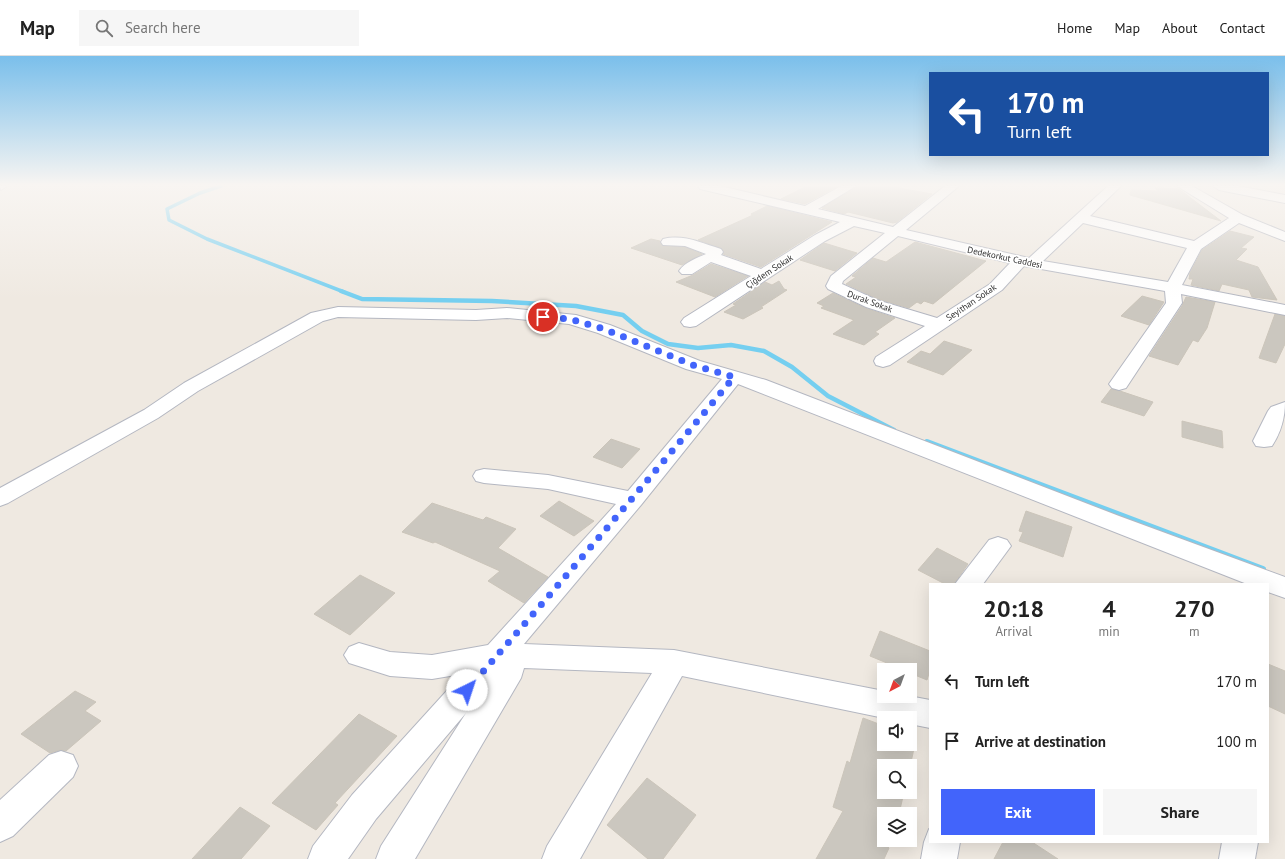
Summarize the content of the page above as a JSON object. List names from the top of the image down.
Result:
{
  "streets": {
    "street": [
      "Dedekorkut Caddesi",
      "Çiğdem Sokak",
      "Durak Sokak",
      "Seyithan Sokak"
    ]
  },
  "crossings": [
    ["Dedekorkut Caddesi", "Durak Sokak"],
    ["Dedekorkut Caddesi", "Seyithan Sokak"],
    ["Durak Sokak", "Seyithan Sokak"]
  ],
  "north": "bottom left",
  "page": {
    "header": "Map",
    "search": "Search here",
    "nav": [
      "Home",
      "Map",
      "About",
      "Contact"
    ],
    "turn": ["170 m", "Turn left"],
    "eta": [
      "20:18",
      "Arrival",
      "4",
      "min",
      "270",
      "m"
    ],
    "list": [
      {
        "name": "Turn left",
        "value": "170 m"
      },
      {
        "name": "Arrive at destination",
        "value": "100 m"
      }
    ],
    "buttons": ["Exit", "Share"]
  }
}
